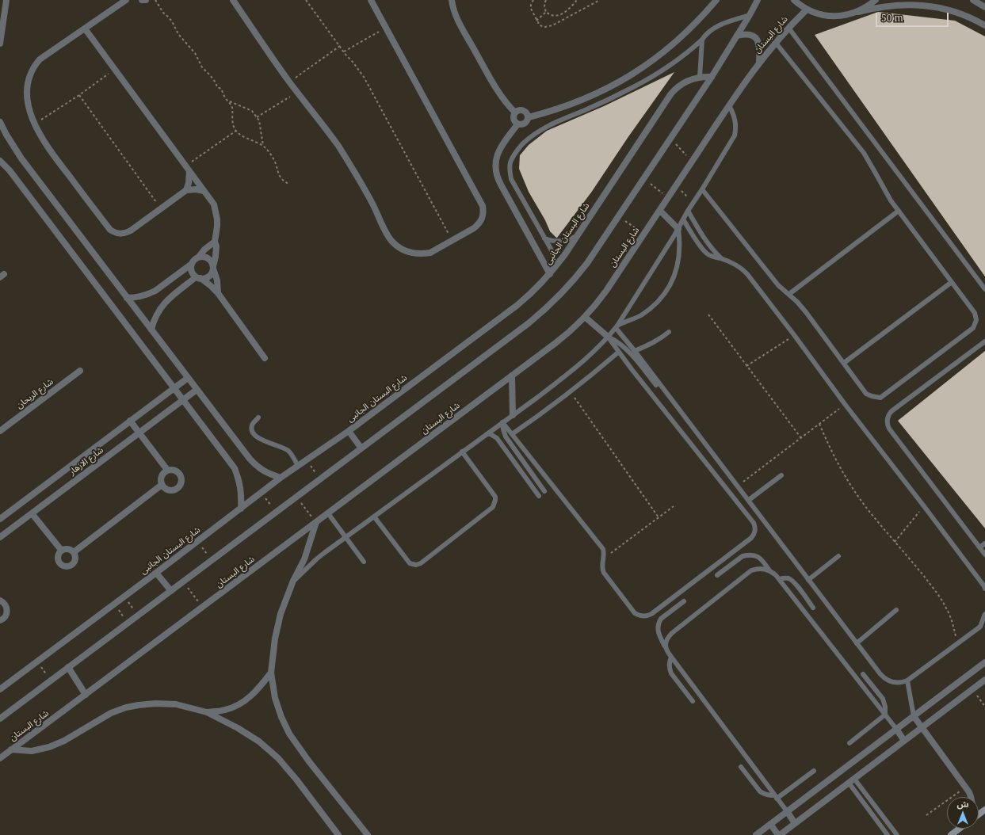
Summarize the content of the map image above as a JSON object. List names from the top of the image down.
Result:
{
  "streets": {
    "street": [
      "شارع البستان",
      "شارع البستان الجانبى",
      "شارع الريحان",
      "شارع الازهار"
    ]
  },
  "scale_bar": "50 m",
  "north": "top"
}
